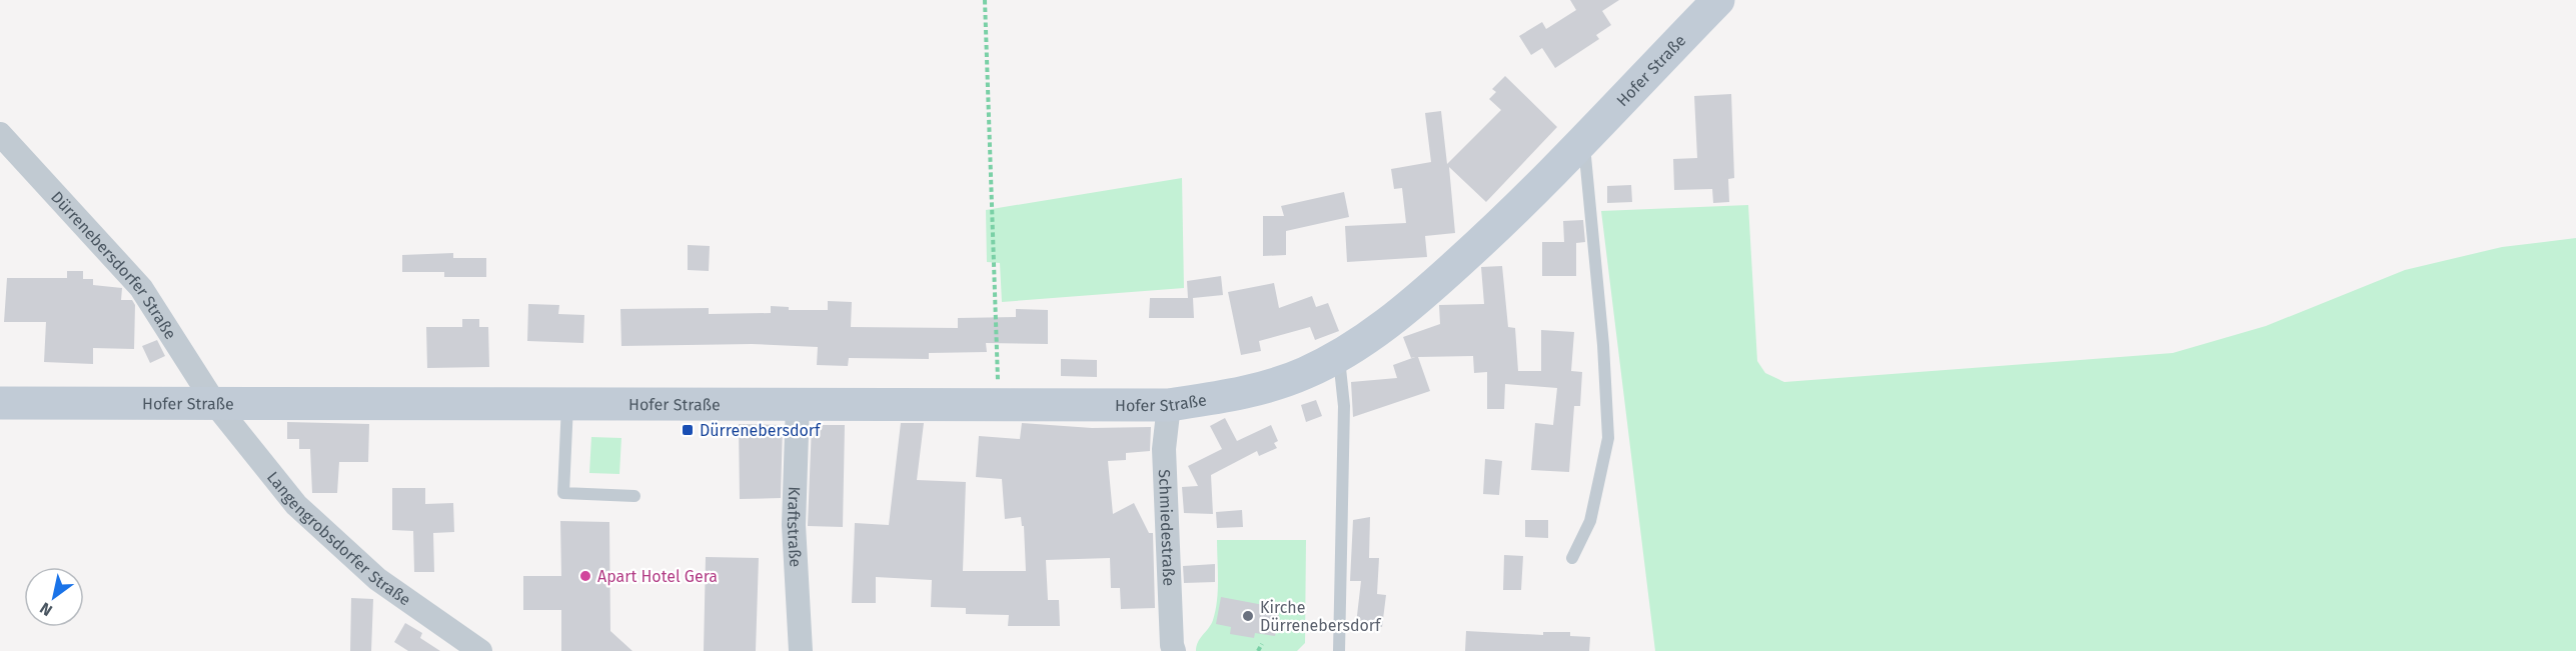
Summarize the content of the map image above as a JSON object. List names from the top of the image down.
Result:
{
  "streets": {
    "main road": ["Hofer Straße"],
    "street": [
      "Dürrenebersdorfer Straße",
      "Kraftstraße",
      "Schmiedestraße",
      "Langengrobsdorfer Straße"
    ]
  },
  "crossings": [
    ["Hofer Straße", "Dürrenebersdorfer Straße"],
    ["Hofer Straße", "Kraftstraße"],
    ["Hofer Straße", "Schmiedestraße"],
    ["Hofer Straße", "Langengrobsdorfer Straße"],
    ["Dürrenebersdorfer Straße", "Langengrobsdorfer Straße"]
  ],
  "places": {
    "transit": ["Dürrenebersdorf"],
    "other": ["Apart Hotel Gera", "Kirche Dürrenebersdorf"]
  },
  "north": "bottom left"
}
